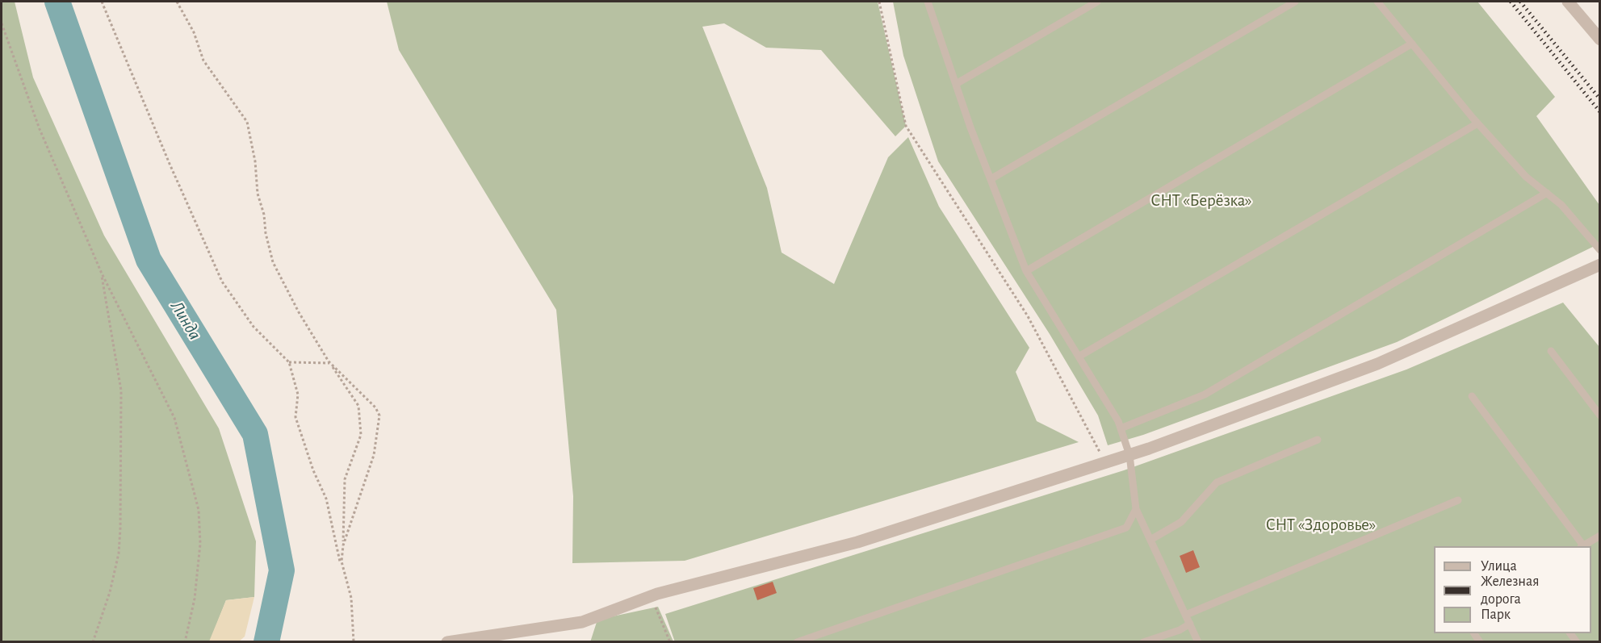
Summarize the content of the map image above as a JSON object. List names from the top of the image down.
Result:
{
  "water": ["Линда"],
  "parks": ["СНТ «Берёзка»", "СНТ «Здоровье»"],
  "legend": ["Улица", "Железная дорога", "Парк"]
}
